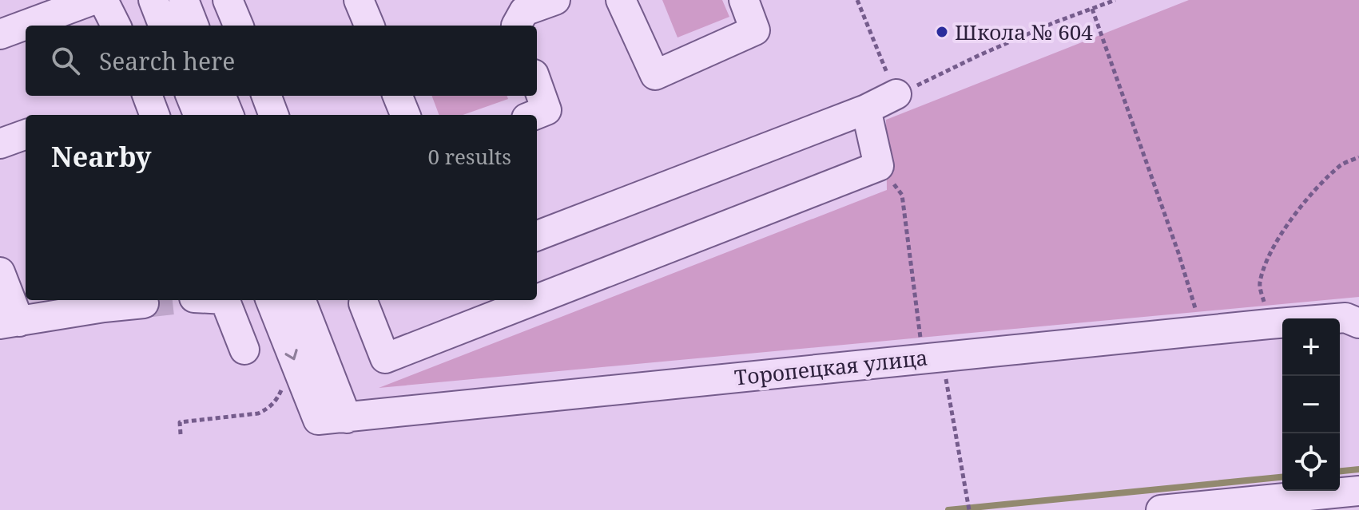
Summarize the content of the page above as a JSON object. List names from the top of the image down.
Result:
{
  "streets": {
    "street": ["Торопецкая улица"]
  },
  "places": ["Школа № 604"],
  "page": {
    "search": "Search here",
    "heading": ["Nearby", "0 results"],
    "map_buttons": ["+", "−"]
  }
}
